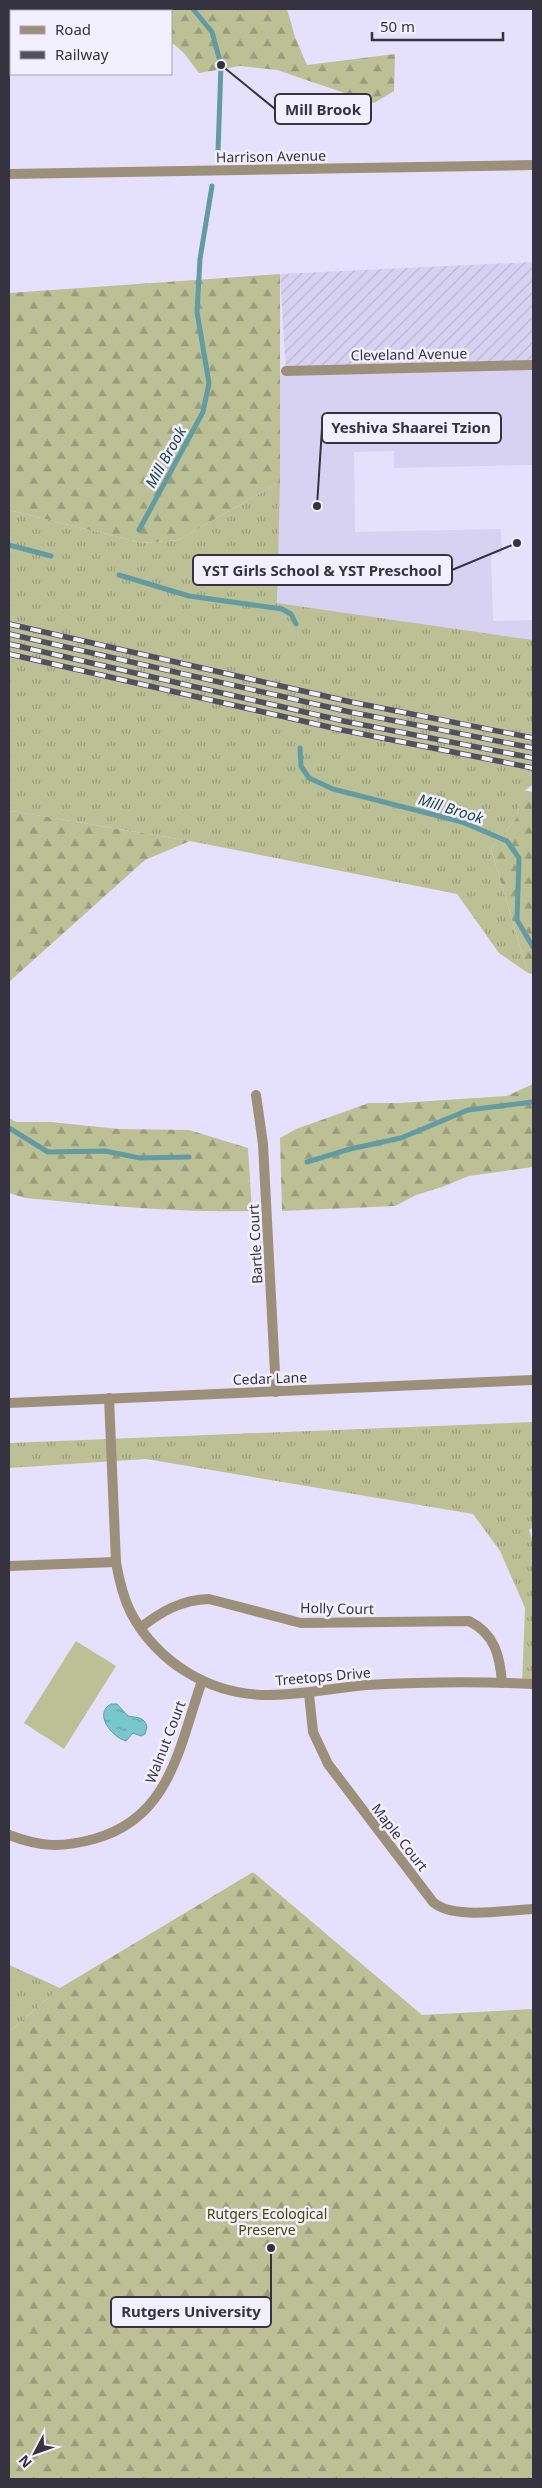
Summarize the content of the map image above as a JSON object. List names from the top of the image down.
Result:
{
  "streets": {
    "street": [
      "Harrison Avenue",
      "Cleveland Avenue",
      "Bartle Court",
      "Cedar Lane",
      "Holly Court",
      "Treetops Drive",
      "Walnut Court",
      "Maple Court"
    ]
  },
  "crossings": [
    ["Bartle Court", "Cedar Lane"],
    ["Holly Court", "Treetops Drive"],
    ["Treetops Drive", "Walnut Court"],
    ["Treetops Drive", "Maple Court"]
  ],
  "water": ["Mill Brook"],
  "parks": ["Rutgers Ecological Preserve"],
  "places": [
    "Mill Brook",
    "Yeshiva Shaarei Tzion",
    "YST Girls School & YST Preschool",
    "Rutgers University"
  ],
  "legend": ["Road", "Railway"],
  "scale_bar": "50 m",
  "north": "bottom left"
}
